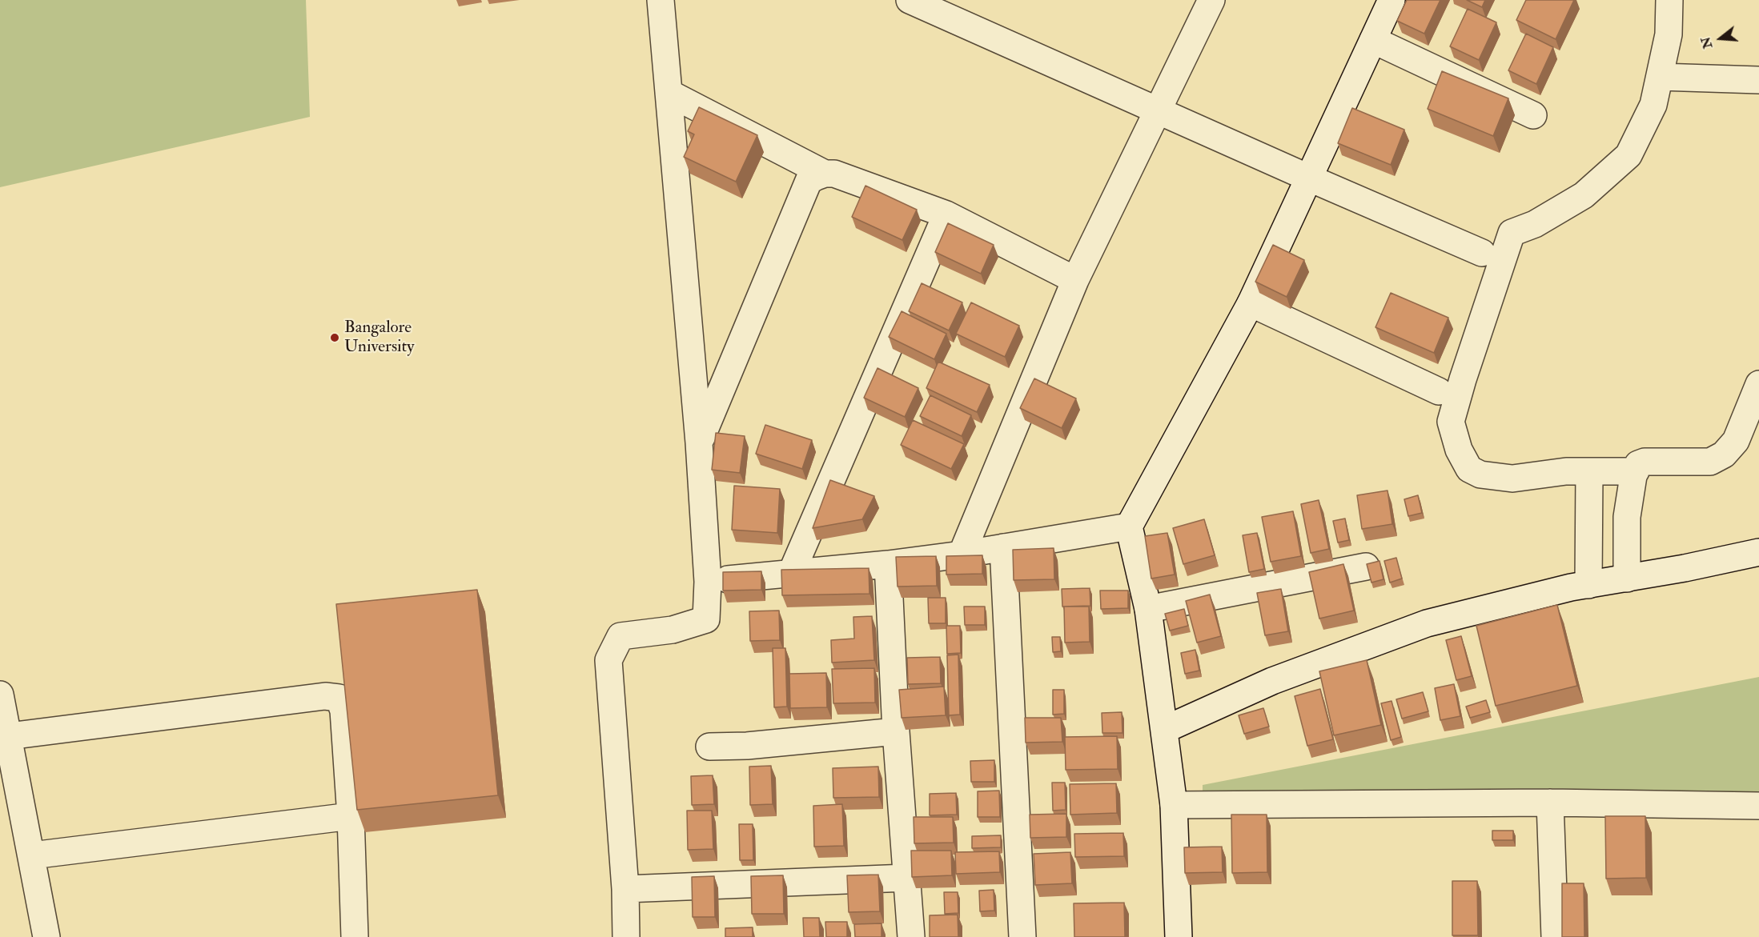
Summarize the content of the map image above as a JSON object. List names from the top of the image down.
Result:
{
  "places": ["Bangalore University"],
  "north": "left"
}
